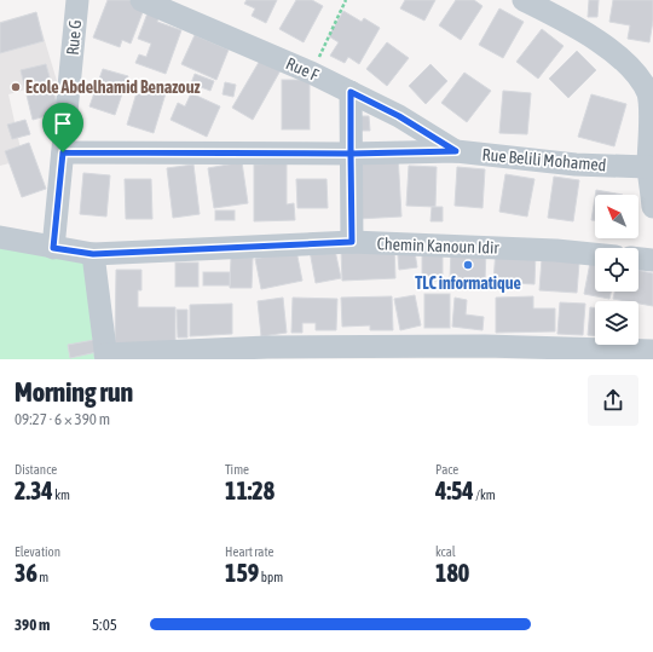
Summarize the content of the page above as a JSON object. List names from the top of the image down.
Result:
{
  "streets": {
    "street": [
      "Rue G",
      "Rue F",
      "Rue Belili Mohamed",
      "Chemin Kanoun Idir"
    ]
  },
  "crossings": [
    ["Rue G", "Rue Belili Mohamed"],
    ["Rue G", "Chemin Kanoun Idir"],
    ["Rue F", "Rue Belili Mohamed"]
  ],
  "places": ["Ecole Abdelhamid Benazouz", "TLC informatique"],
  "north": "top left",
  "page": {
    "heading": ["Morning run", "09:27 · 6 × 390 m"],
    "stats": [
      ["Distance", "2.34 km"],
      ["Time", "11:28"],
      ["Pace", "4:54 /km"],
      ["Elevation", "36 m"],
      ["Heart rate", "159 bpm"],
      ["kcal", "180"]
    ],
    "list": [
      {
        "name": "390 m",
        "note": "5:05"
      }
    ]
  }
}
